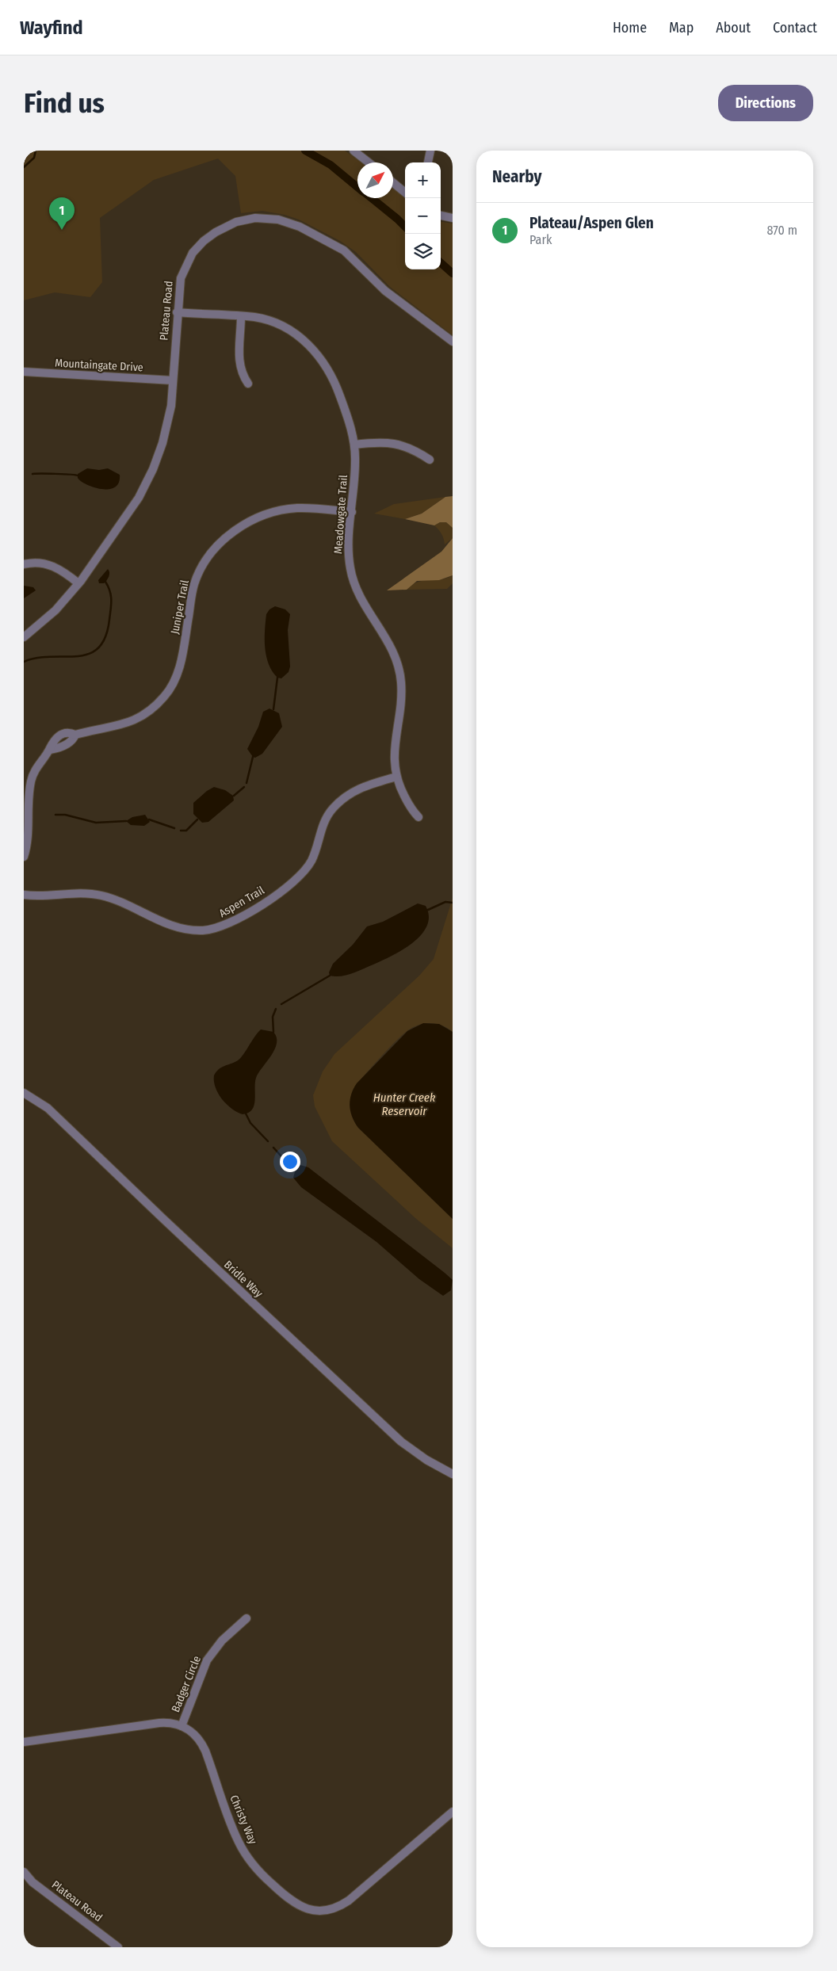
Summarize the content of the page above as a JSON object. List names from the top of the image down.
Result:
{
  "streets": {
    "street": [
      "Plateau Road",
      "Mountaingate Drive",
      "Meadowgate Trail",
      "Juniper Trail",
      "Aspen Trail",
      "Bridle Way",
      "Badger Circle",
      "Christy Way"
    ]
  },
  "crossings": [
    ["Plateau Road", "Mountaingate Drive"],
    ["Plateau Road", "Meadowgate Trail"],
    ["Meadowgate Trail", "Juniper Trail"],
    ["Meadowgate Trail", "Aspen Trail"],
    ["Badger Circle", "Christy Way"]
  ],
  "water": ["Hunter Creek Reservoir"],
  "north": "top right",
  "page": {
    "header": "Wayfind",
    "nav": [
      "Home",
      "Map",
      "About",
      "Contact"
    ],
    "buttons": "Directions",
    "title": "Find us",
    "heading": "Nearby",
    "map_buttons": ["+", "−"],
    "pins": "1",
    "list": [
      {
        "mark": "1",
        "name": "Plateau/Aspen Glen",
        "note": "Park",
        "value": "870 m"
      }
    ]
  }
}
